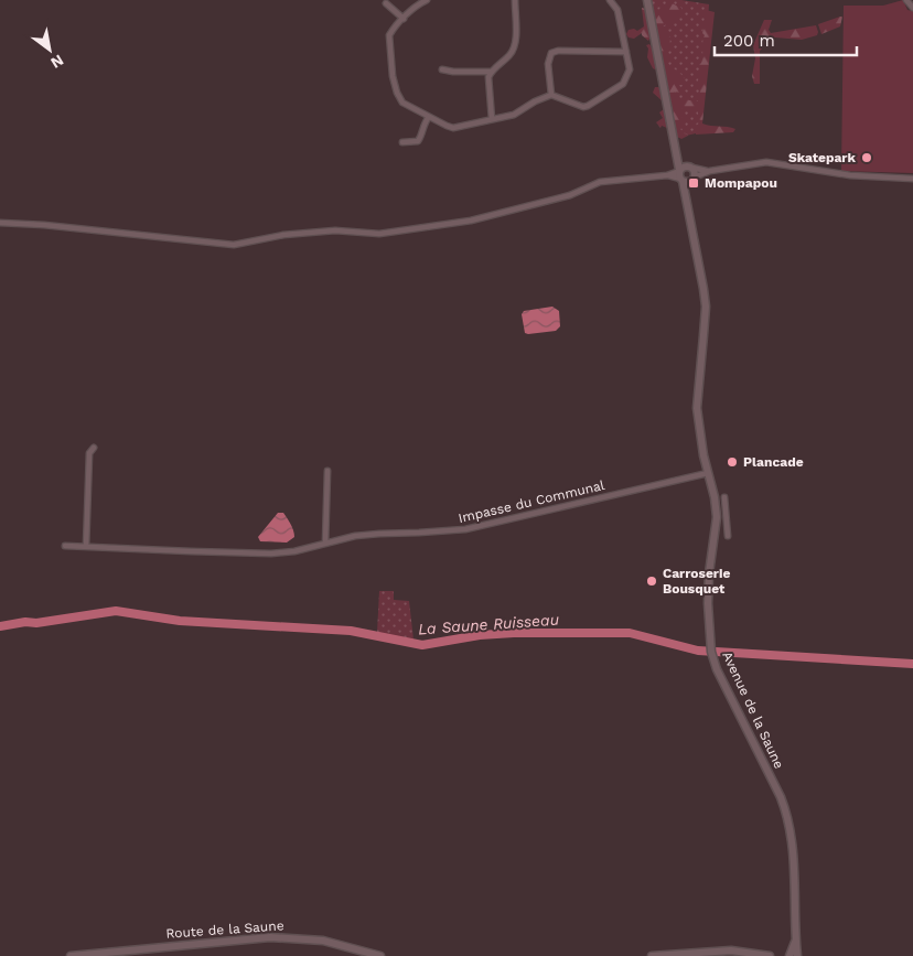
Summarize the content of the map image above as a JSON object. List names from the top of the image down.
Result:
{
  "streets": {
    "street": ["Impasse du Communal", "Avenue de la Saune", "Route de la Saune"]
  },
  "crossings": [
    ["Impasse du Communal", "Avenue de la Saune"]
  ],
  "water": ["La Saune Ruisseau"],
  "places": {
    "other": ["Skatepark", "Plancade", "Carroserie Bousquet"],
    "transit": ["Mompapou"]
  },
  "scale_bar": "200 m",
  "north": "bottom right"
}
